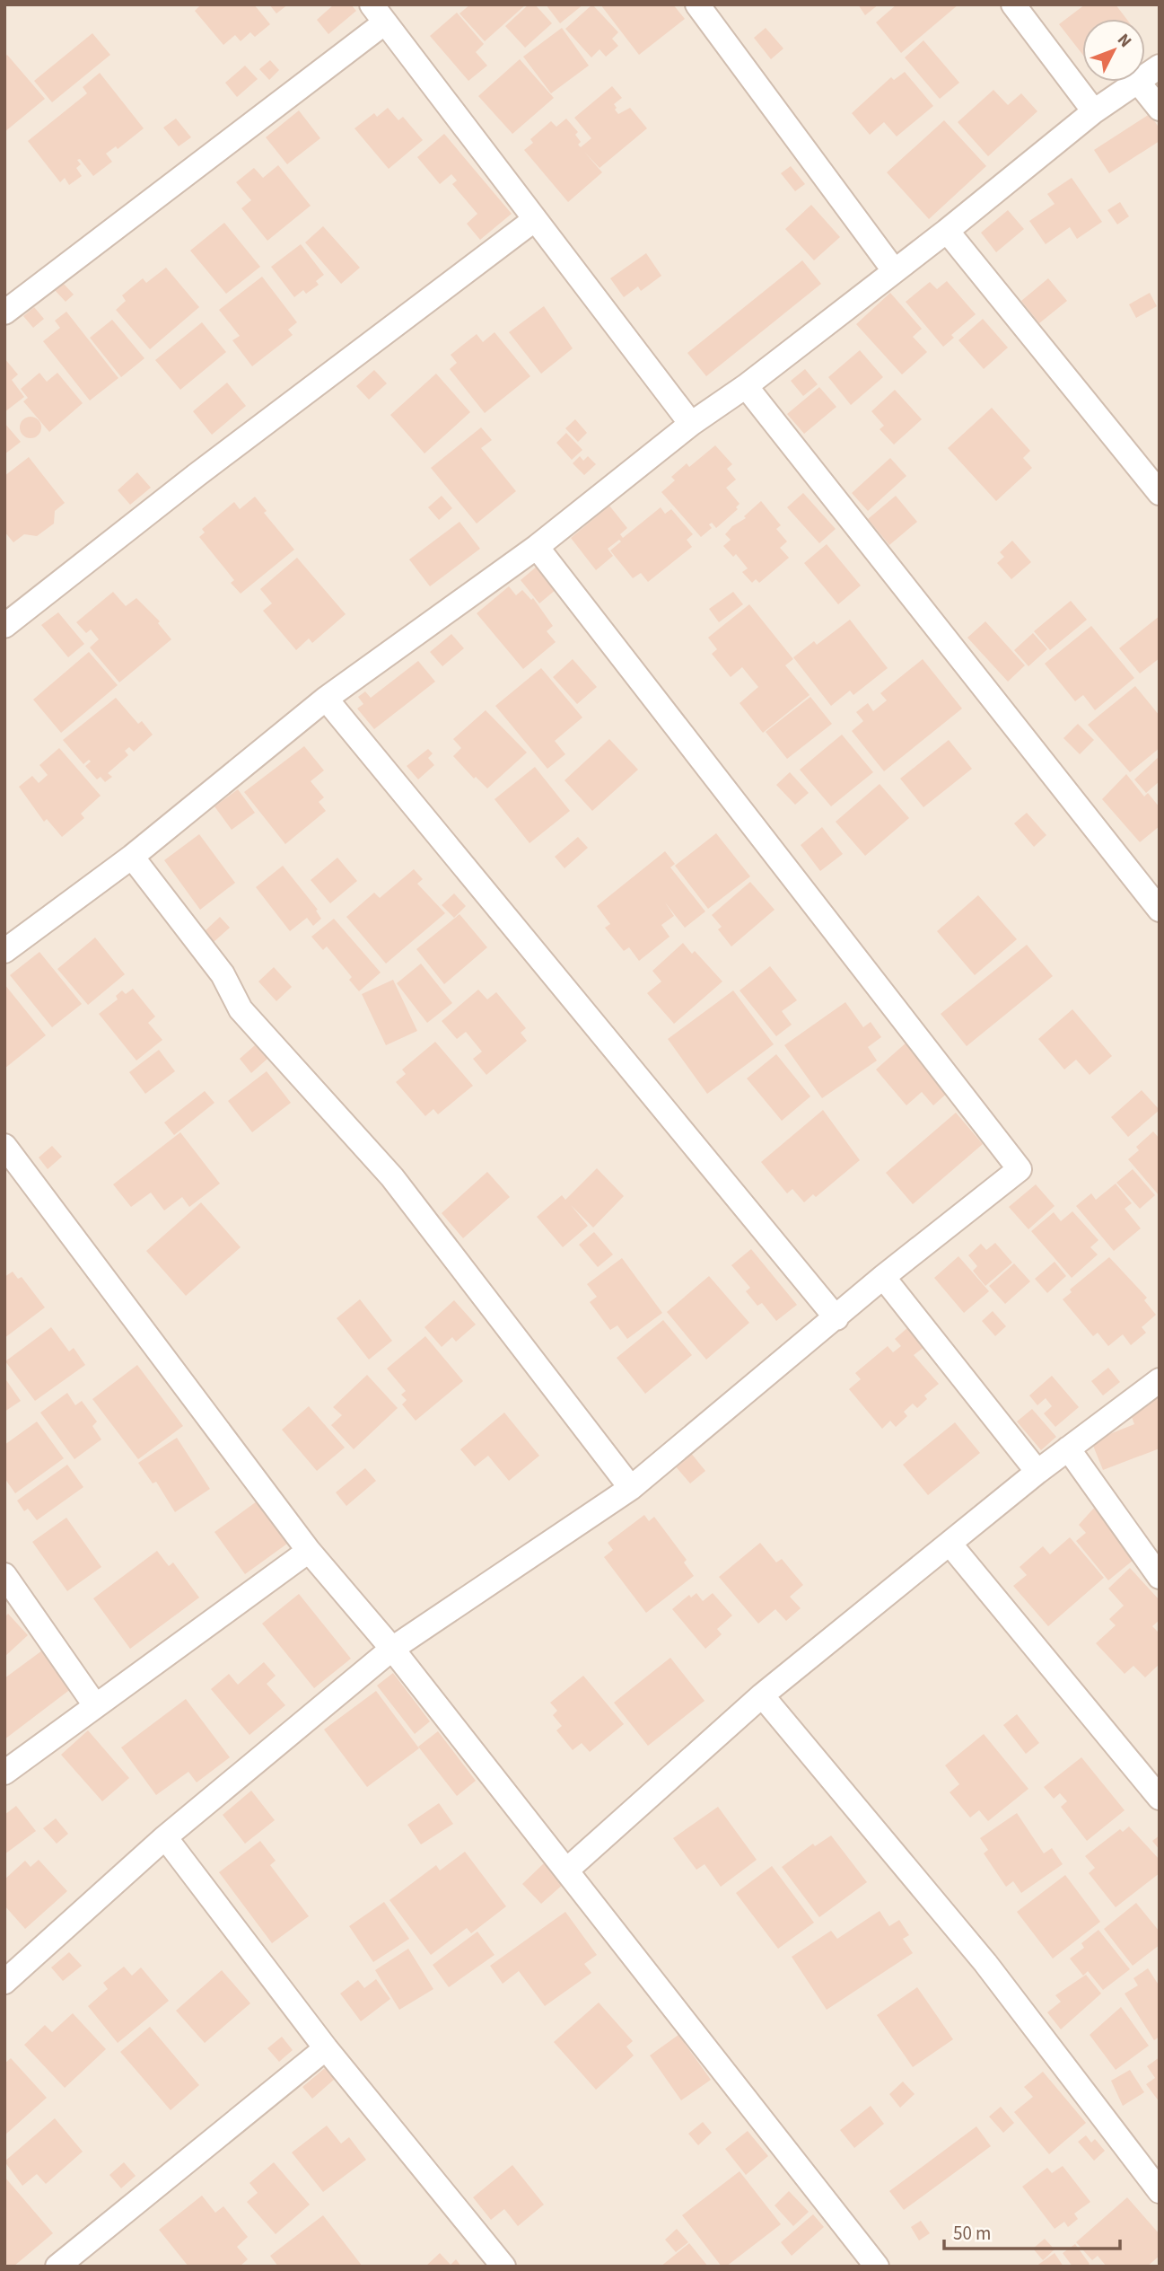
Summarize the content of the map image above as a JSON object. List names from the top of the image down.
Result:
{
  "scale_bar": "50 m",
  "north": "top right"
}
